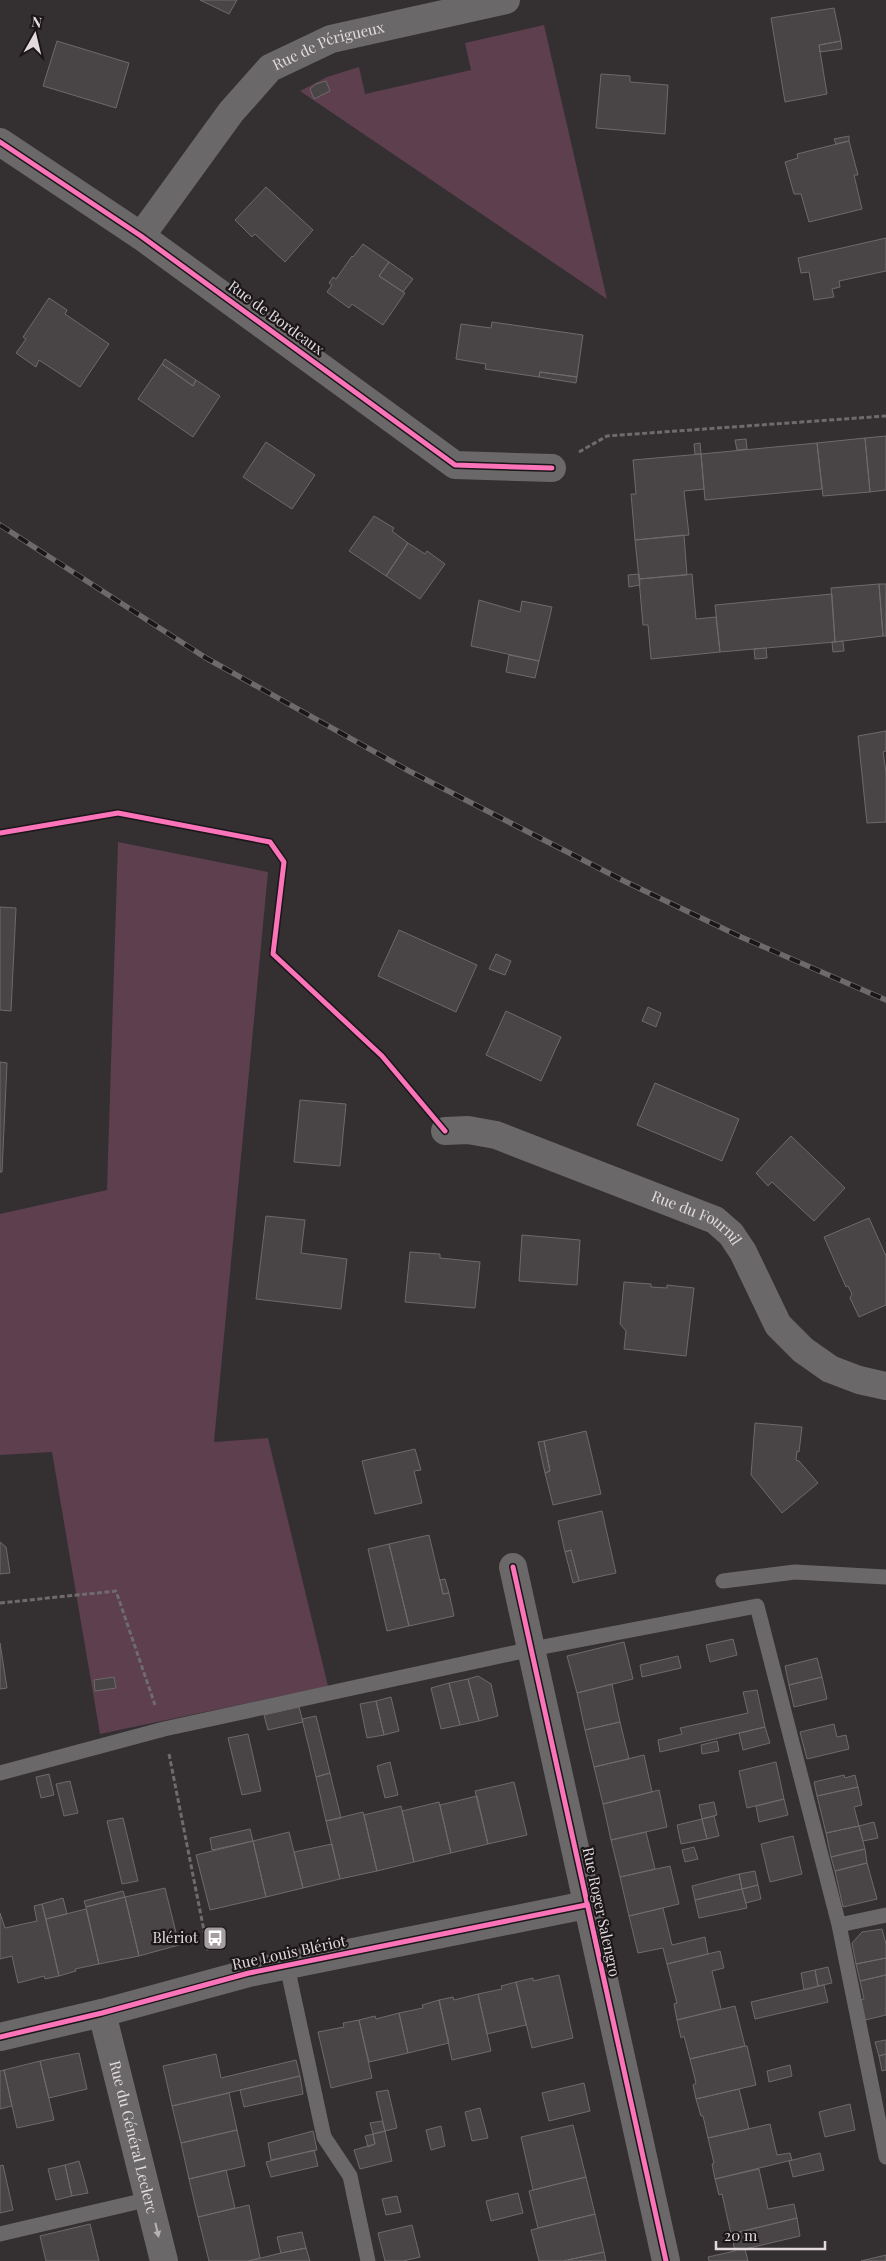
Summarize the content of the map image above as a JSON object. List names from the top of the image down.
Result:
{
  "streets": {
    "street": [
      "Rue de Périgueux",
      "Rue de Bordeaux",
      "Rue du Fournil",
      "Rue Roger Salengro",
      "Rue Louis Blériot",
      "Rue du Général Leclerc"
    ]
  },
  "crossings": [
    ["Rue de Périgueux", "Rue de Bordeaux"],
    ["Rue Roger Salengro", "Rue Louis Blériot"],
    ["Rue Louis Blériot", "Rue du Général Leclerc"]
  ],
  "places": {
    "bus stop": ["Blériot"]
  },
  "scale_bar": "20 m",
  "north": "top"
}
